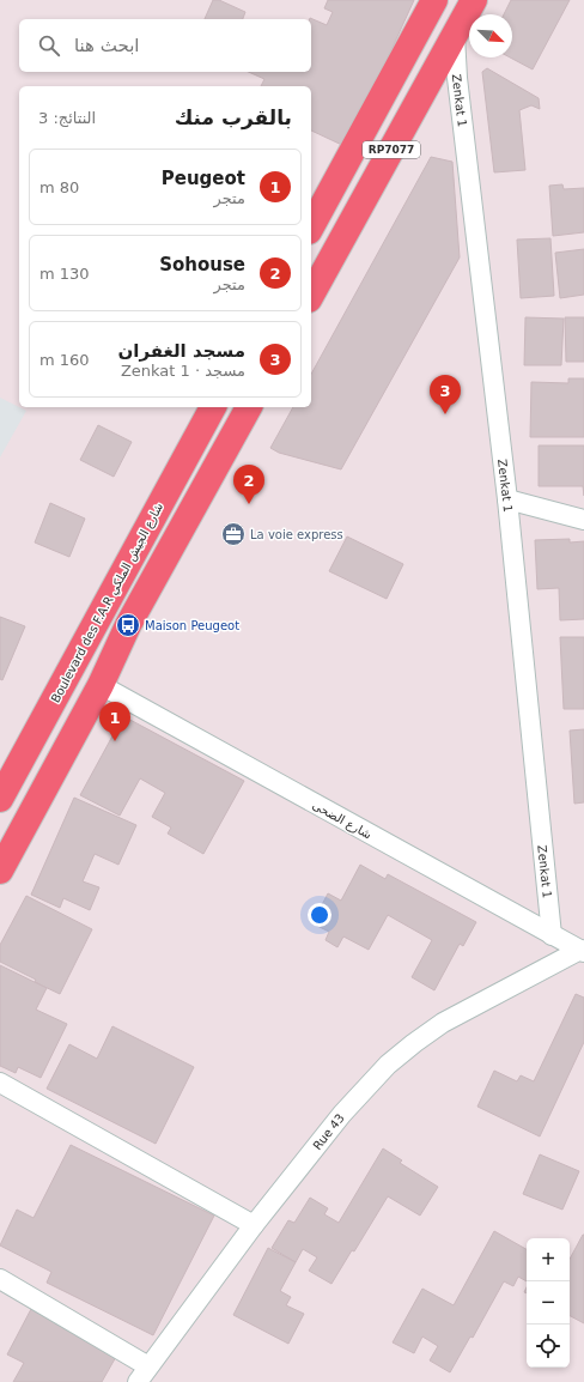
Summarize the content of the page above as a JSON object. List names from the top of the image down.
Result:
{
  "streets": {
    "main road": ["RP7077", "Boulevard des F.A.R شارع الجيش الملكي"],
    "street": ["Zenkat 1", "شارع الضحى", "Rue 43"]
  },
  "crossings": [
    ["Zenkat 1", "RP7077"],
    ["Zenkat 1", "شارع الضحى"],
    ["شارع الضحى", "Rue 43"]
  ],
  "places": {
    "office": ["La voie express"],
    "bus stop": ["Maison Peugeot"]
  },
  "north": "bottom right",
  "page": {
    "search": "ابحث هنا",
    "heading": ["بالقرب منك", "النتائج: 3"],
    "list": [
      {
        "mark": "1",
        "name": "Peugeot",
        "note": "متجر",
        "value": "80 m"
      },
      {
        "mark": "2",
        "name": "Sohouse",
        "note": "متجر",
        "value": "130 m"
      },
      {
        "mark": "3",
        "name": "مسجد الغفران",
        "note": "مسجد · Zenkat 1",
        "value": "160 m"
      }
    ],
    "pins": ["3", "2", "1"],
    "map_buttons": ["+", "−"]
  }
}
